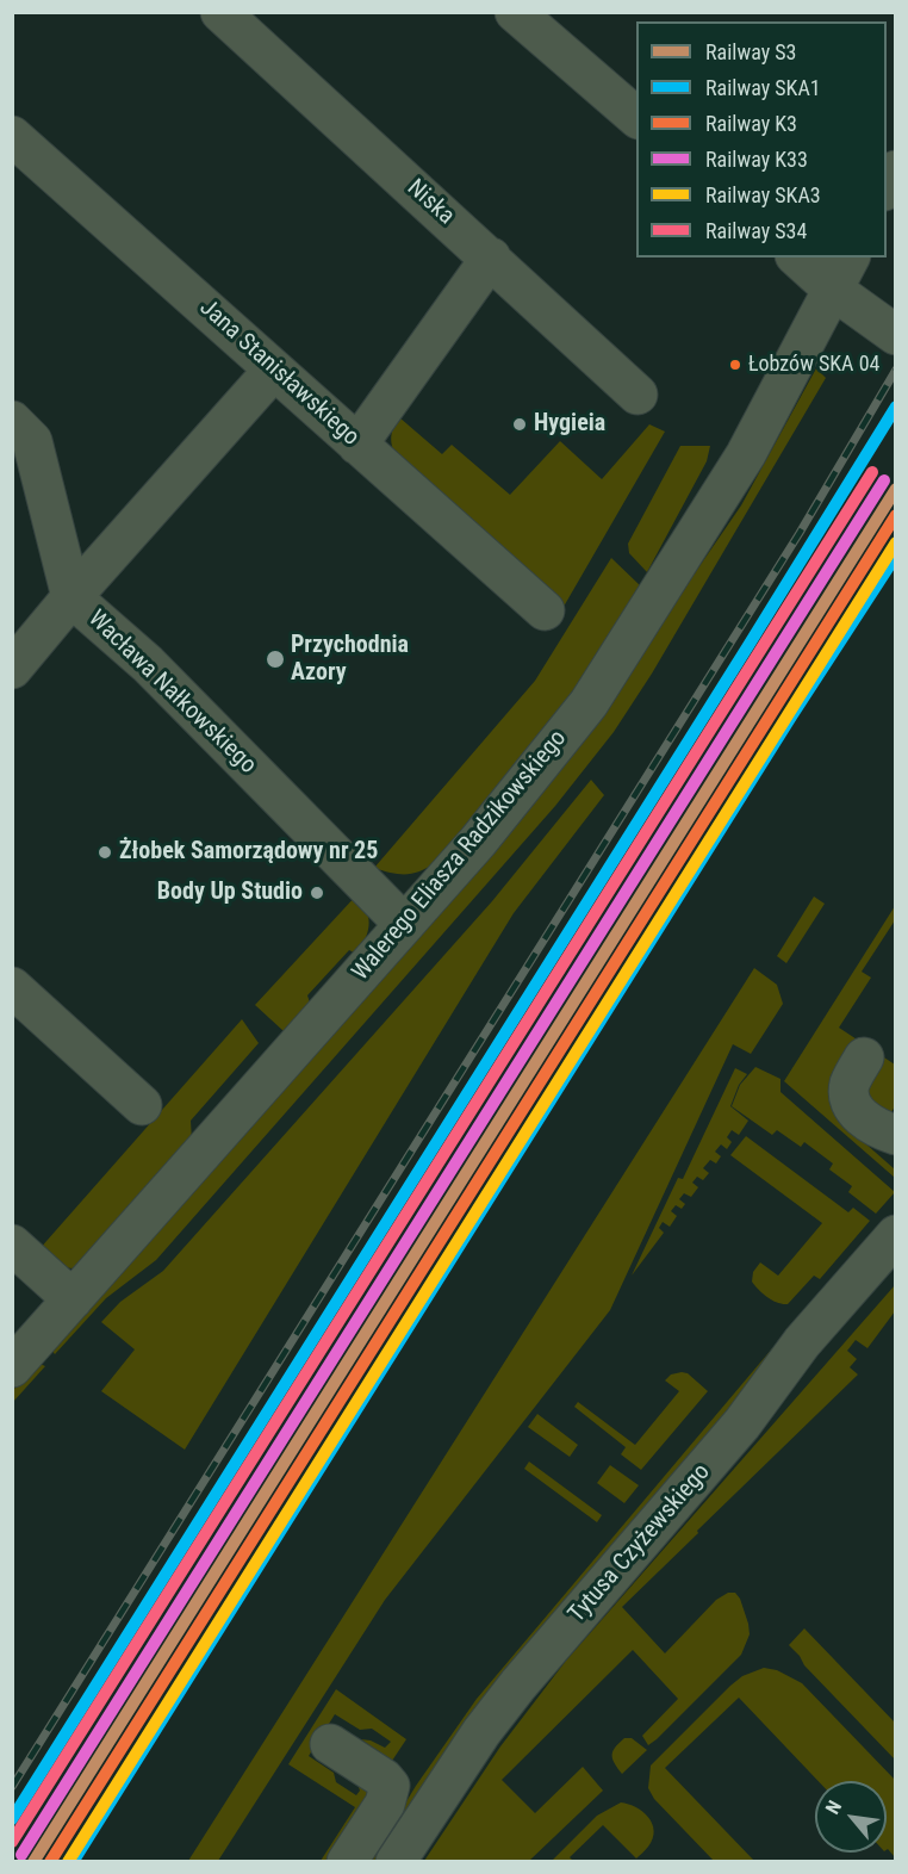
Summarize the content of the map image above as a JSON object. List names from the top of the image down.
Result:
{
  "streets": {
    "street": [
      "Niska",
      "Jana Stanisławskiego",
      "Wacława Nałkowskiego",
      "Walerego Eliasza Radzikowskiego",
      "Tytusa Czyżewskiego"
    ]
  },
  "crossings": [
    ["Wacława Nałkowskiego", "Walerego Eliasza Radzikowskiego"]
  ],
  "places": [
    "Łobzów SKA 04",
    "Hygieia",
    "Przychodnia Azory",
    "Żłobek Samorządowy nr 25",
    "Body Up Studio"
  ],
  "lines": [
    "rail line SKA1",
    "rail line S34",
    "rail line K33",
    "rail line S3",
    "rail line K3",
    "rail line SKA3"
  ],
  "legend": [
    "Railway S3",
    "Railway SKA1",
    "Railway K3",
    "Railway K33",
    "Railway SKA3",
    "Railway S34"
  ],
  "north": "top left"
}
